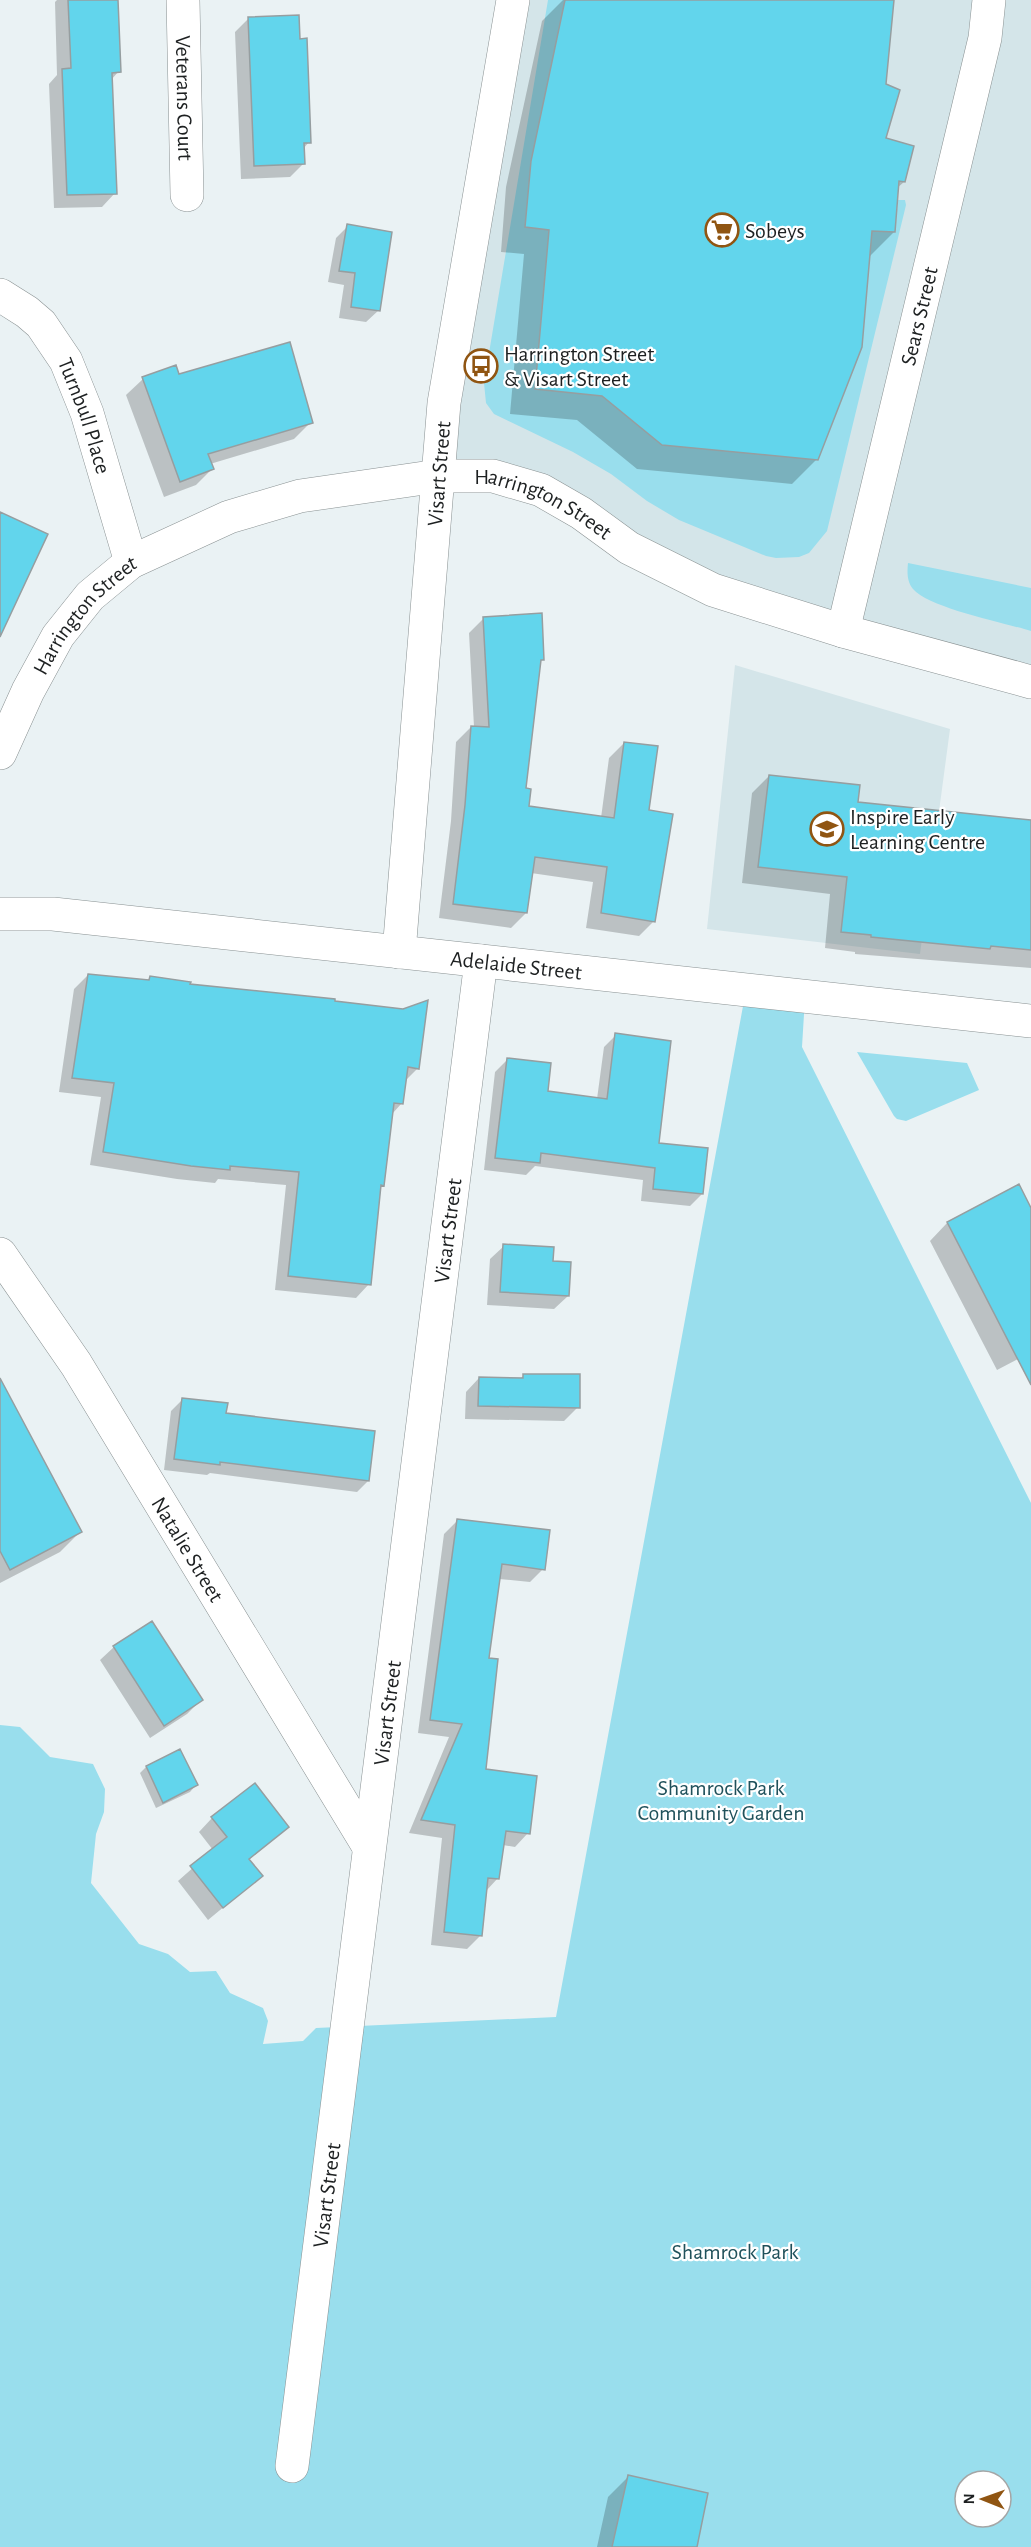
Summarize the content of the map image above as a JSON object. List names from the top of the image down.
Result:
{
  "streets": {
    "street": [
      "Veterans Court",
      "Sears Street",
      "Turnbull Place",
      "Visart Street",
      "Harrington Street",
      "Adelaide Street",
      "Natalie Street"
    ]
  },
  "crossings": [
    ["Sears Street", "Harrington Street"],
    ["Turnbull Place", "Harrington Street"],
    ["Visart Street", "Harrington Street"],
    ["Visart Street", "Adelaide Street"],
    ["Visart Street", "Natalie Street"]
  ],
  "parks": ["Shamrock Park Community Garden", "Shamrock Park"],
  "places": {
    "supermarket": ["Sobeys"],
    "bus stop": ["Harrington Street & Visart Street"],
    "school or university": ["Inspire Early Learning Centre"]
  },
  "north": "left"
}
